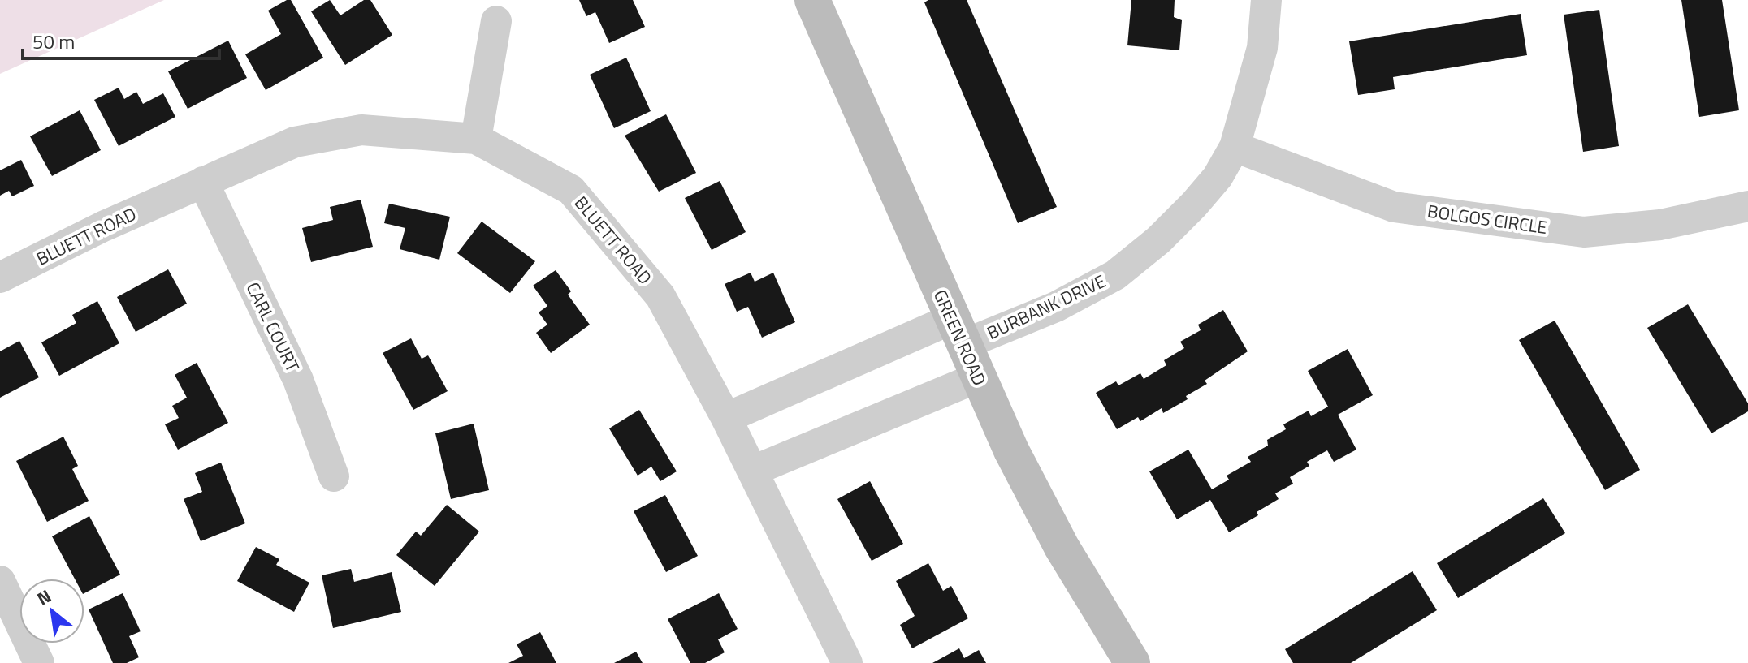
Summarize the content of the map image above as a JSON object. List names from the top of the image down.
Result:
{
  "streets": {
    "street": [
      "BOLGOS CIRCLE",
      "BLUETT ROAD",
      "BURBANK DRIVE",
      "CARL COURT",
      "GREEN ROAD"
    ]
  },
  "crossings": [
    ["BOLGOS CIRCLE", "BURBANK DRIVE"],
    ["BLUETT ROAD", "BURBANK DRIVE"],
    ["BLUETT ROAD", "CARL COURT"],
    ["BURBANK DRIVE", "GREEN ROAD"]
  ],
  "scale_bar": "50 m",
  "north": "top left"
}
